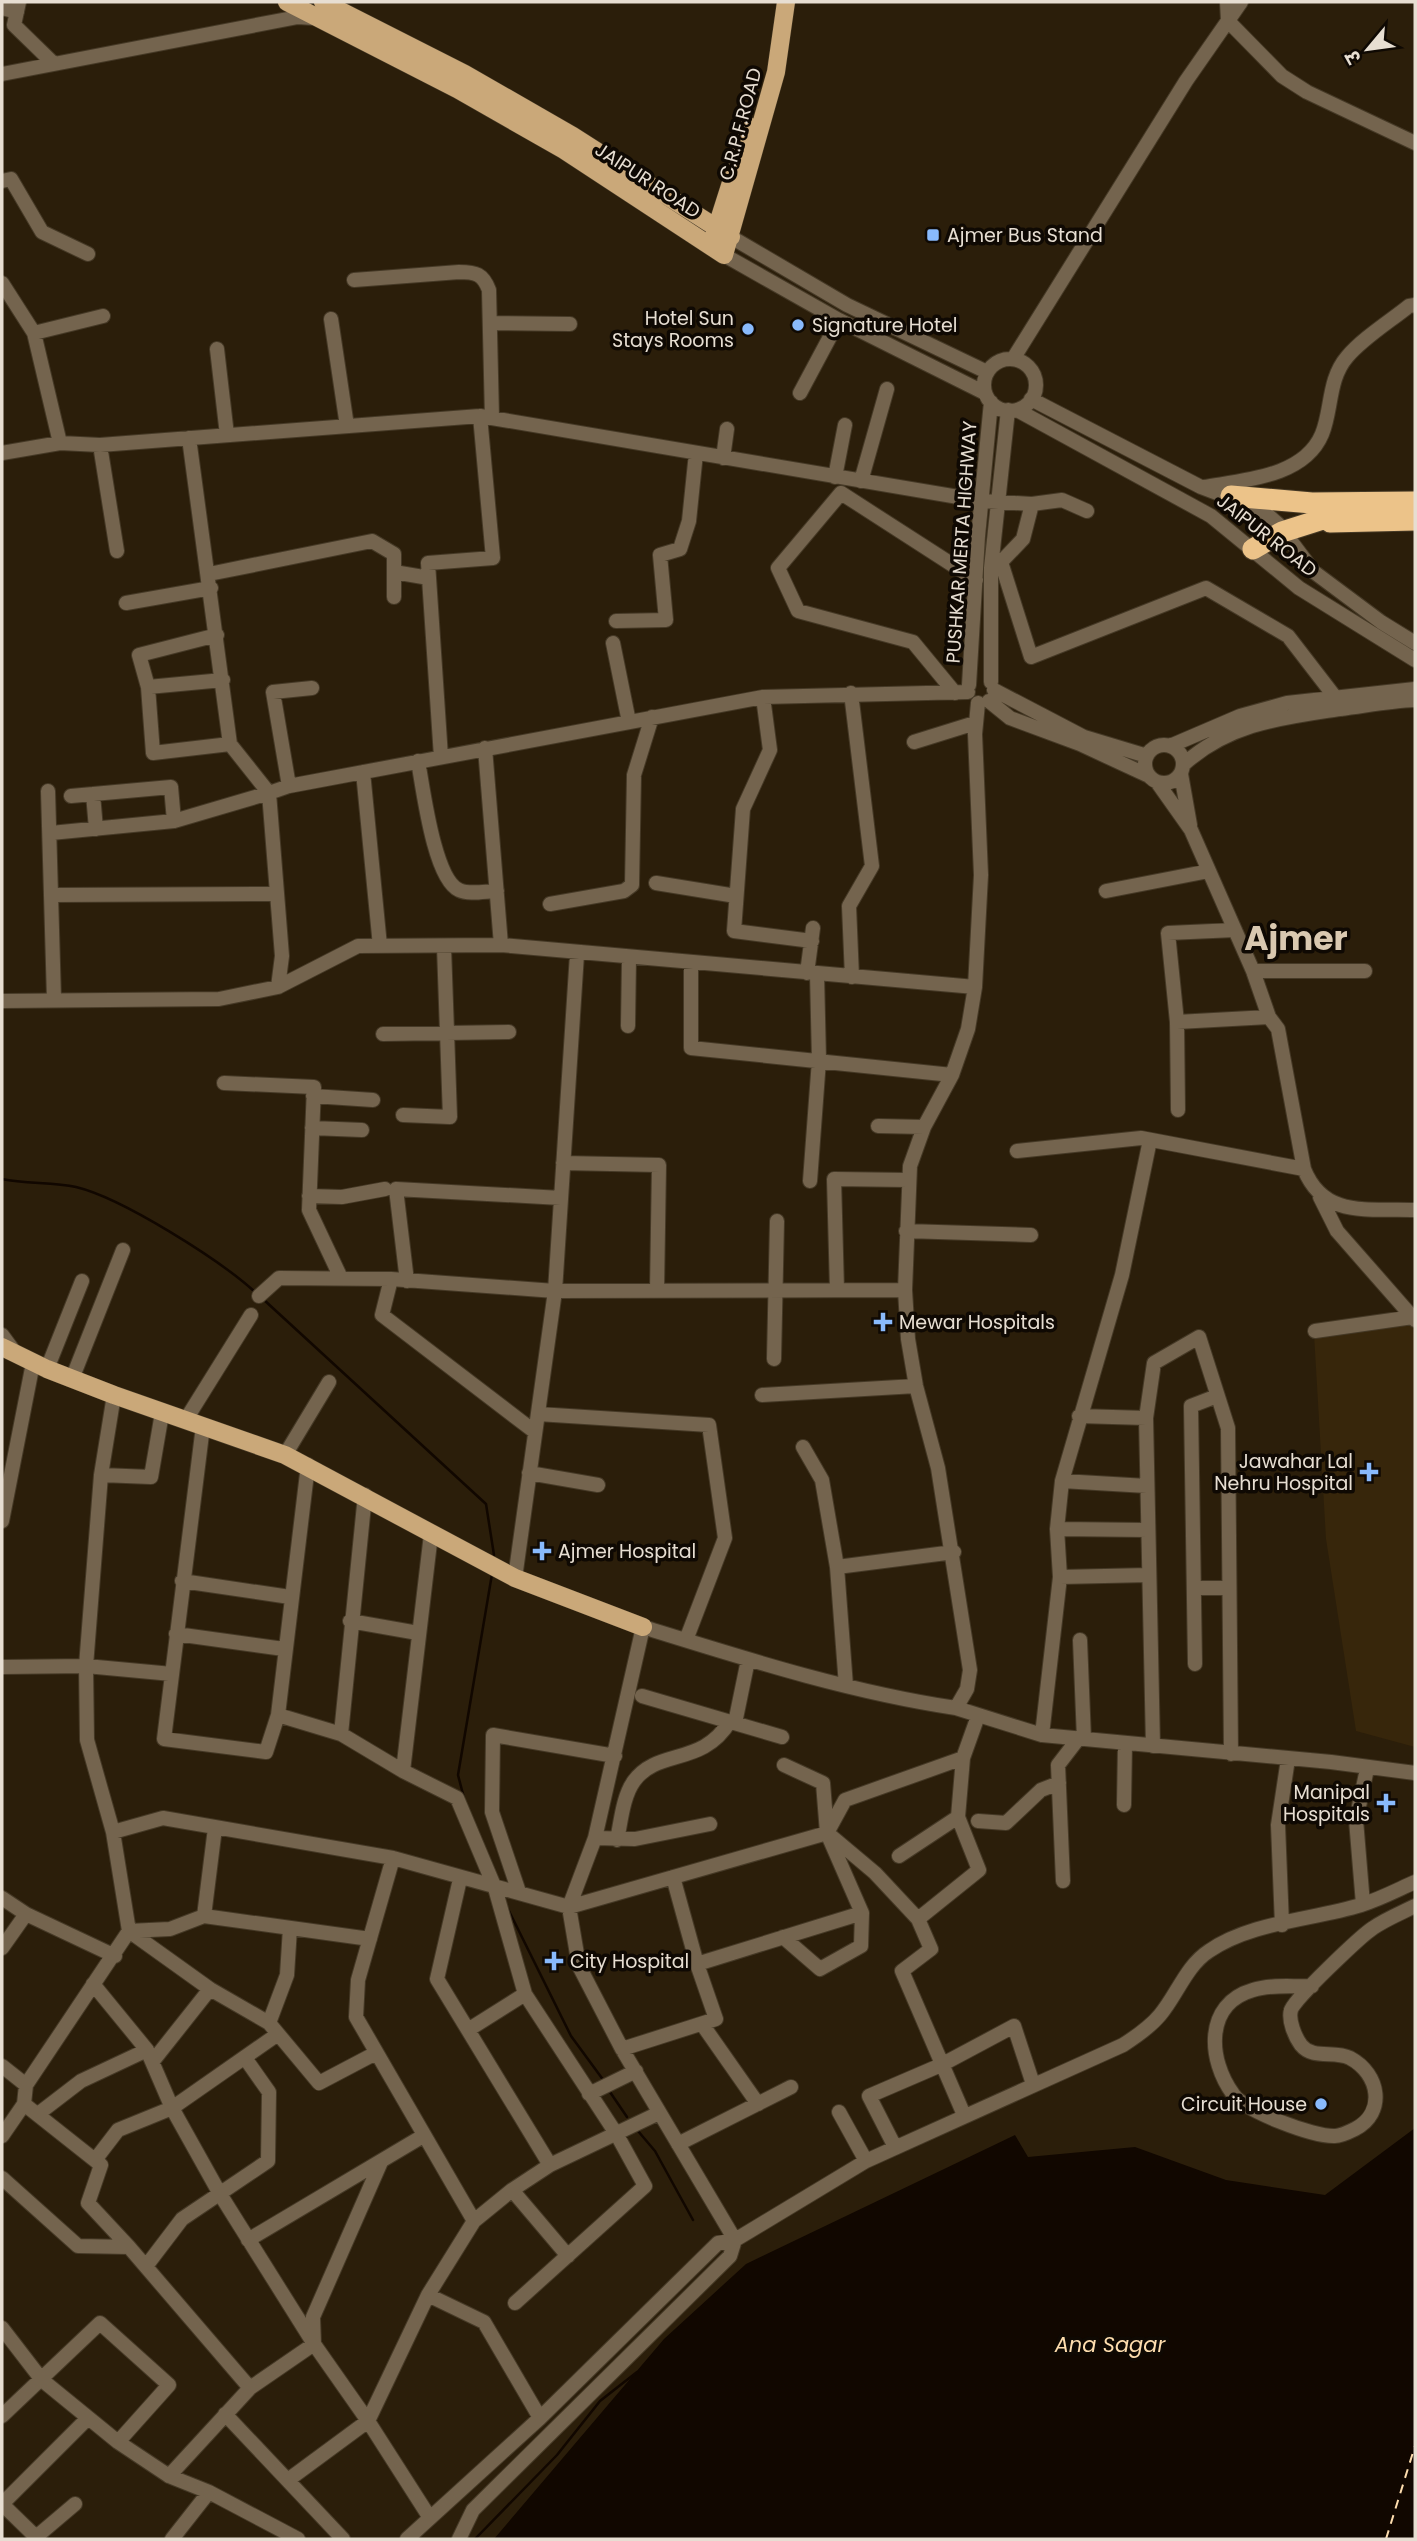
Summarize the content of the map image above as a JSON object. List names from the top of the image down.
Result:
{
  "streets": {
    "main road": ["C.R.P.F.ROAD", "JAIPUR ROAD"],
    "street": ["PUSHKAR MERTA HIGHWAY"]
  },
  "crossings": [
    ["C.R.P.F.ROAD", "JAIPUR ROAD"],
    ["JAIPUR ROAD", "PUSHKAR MERTA HIGHWAY"]
  ],
  "districts": ["Ajmer"],
  "water": ["Ana Sagar"],
  "places": {
    "transit": ["Ajmer Bus Stand"],
    "other": ["Signature Hotel", "Hotel Sun Stays Rooms", "Circuit House"],
    "health": [
      "Mewar Hospitals",
      "Jawahar Lal Nehru Hospital",
      "Ajmer Hospital",
      "Manipal Hospitals",
      "City Hospital"
    ]
  },
  "north": "bottom left"
}
